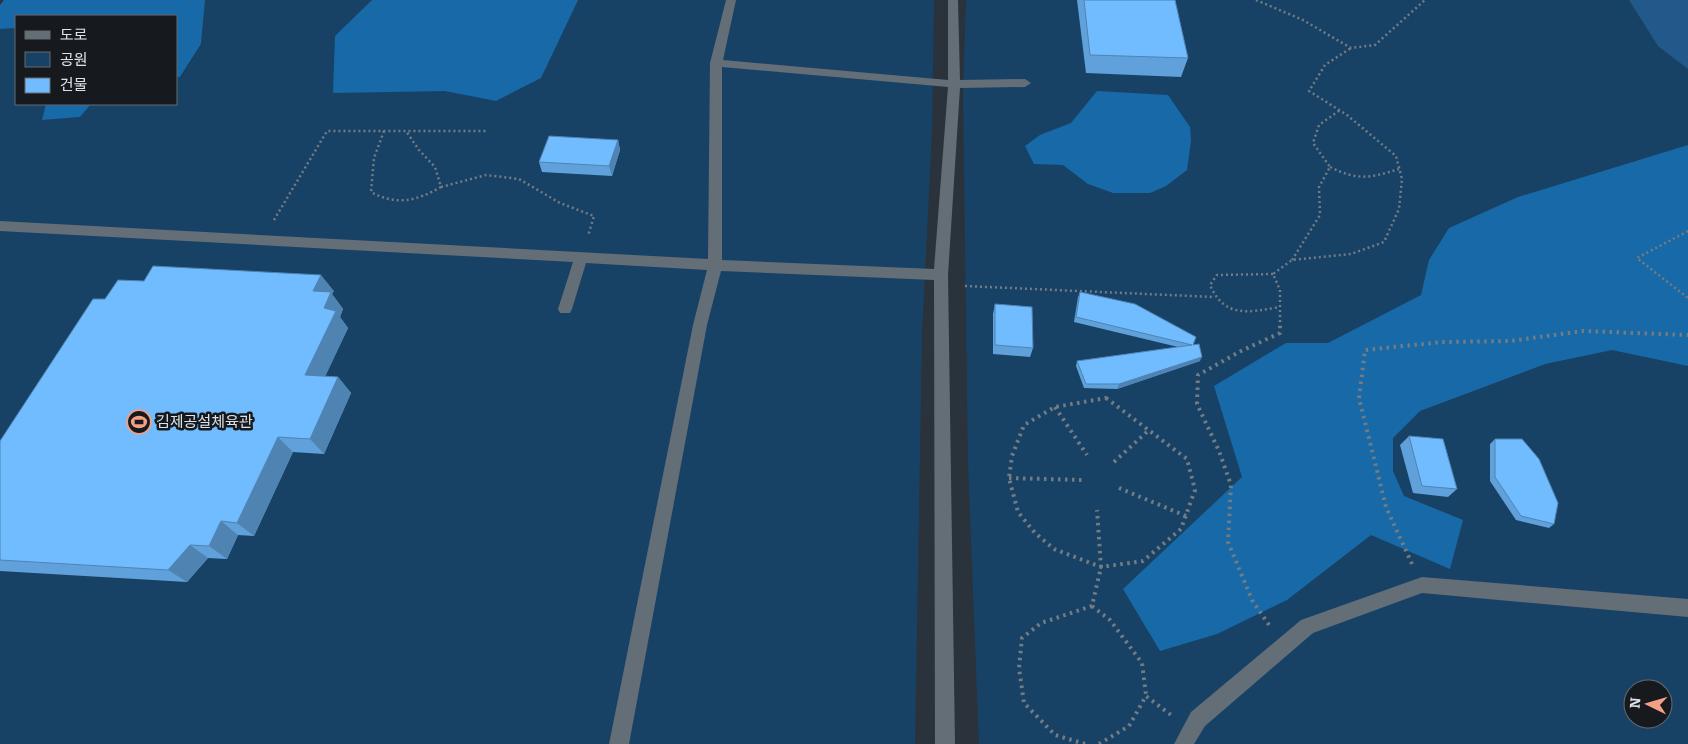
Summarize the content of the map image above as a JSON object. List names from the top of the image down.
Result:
{
  "places": {
    "sports": ["김제공설체육관"]
  },
  "legend": ["도로", "공원", "건물"],
  "north": "left"
}
